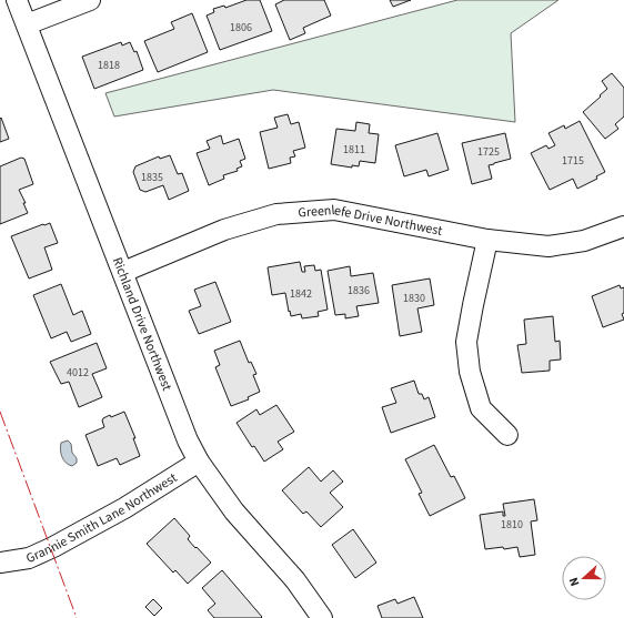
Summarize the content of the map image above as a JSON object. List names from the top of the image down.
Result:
{
  "streets": {
    "street": ["Greenlefe Drive Northwest", "Richland Drive Northwest", "Grannie Smith Lane Northwest"]
  },
  "crossings": [
    ["Greenlefe Drive Northwest", "Richland Drive Northwest"],
    ["Richland Drive Northwest", "Grannie Smith Lane Northwest"]
  ],
  "house_numbers": [
    "1806",
    "1818",
    "1811",
    "1725",
    "1715",
    "1835",
    "1836",
    "1842",
    "1830",
    "4012",
    "1810"
  ],
  "north": "left"
}
